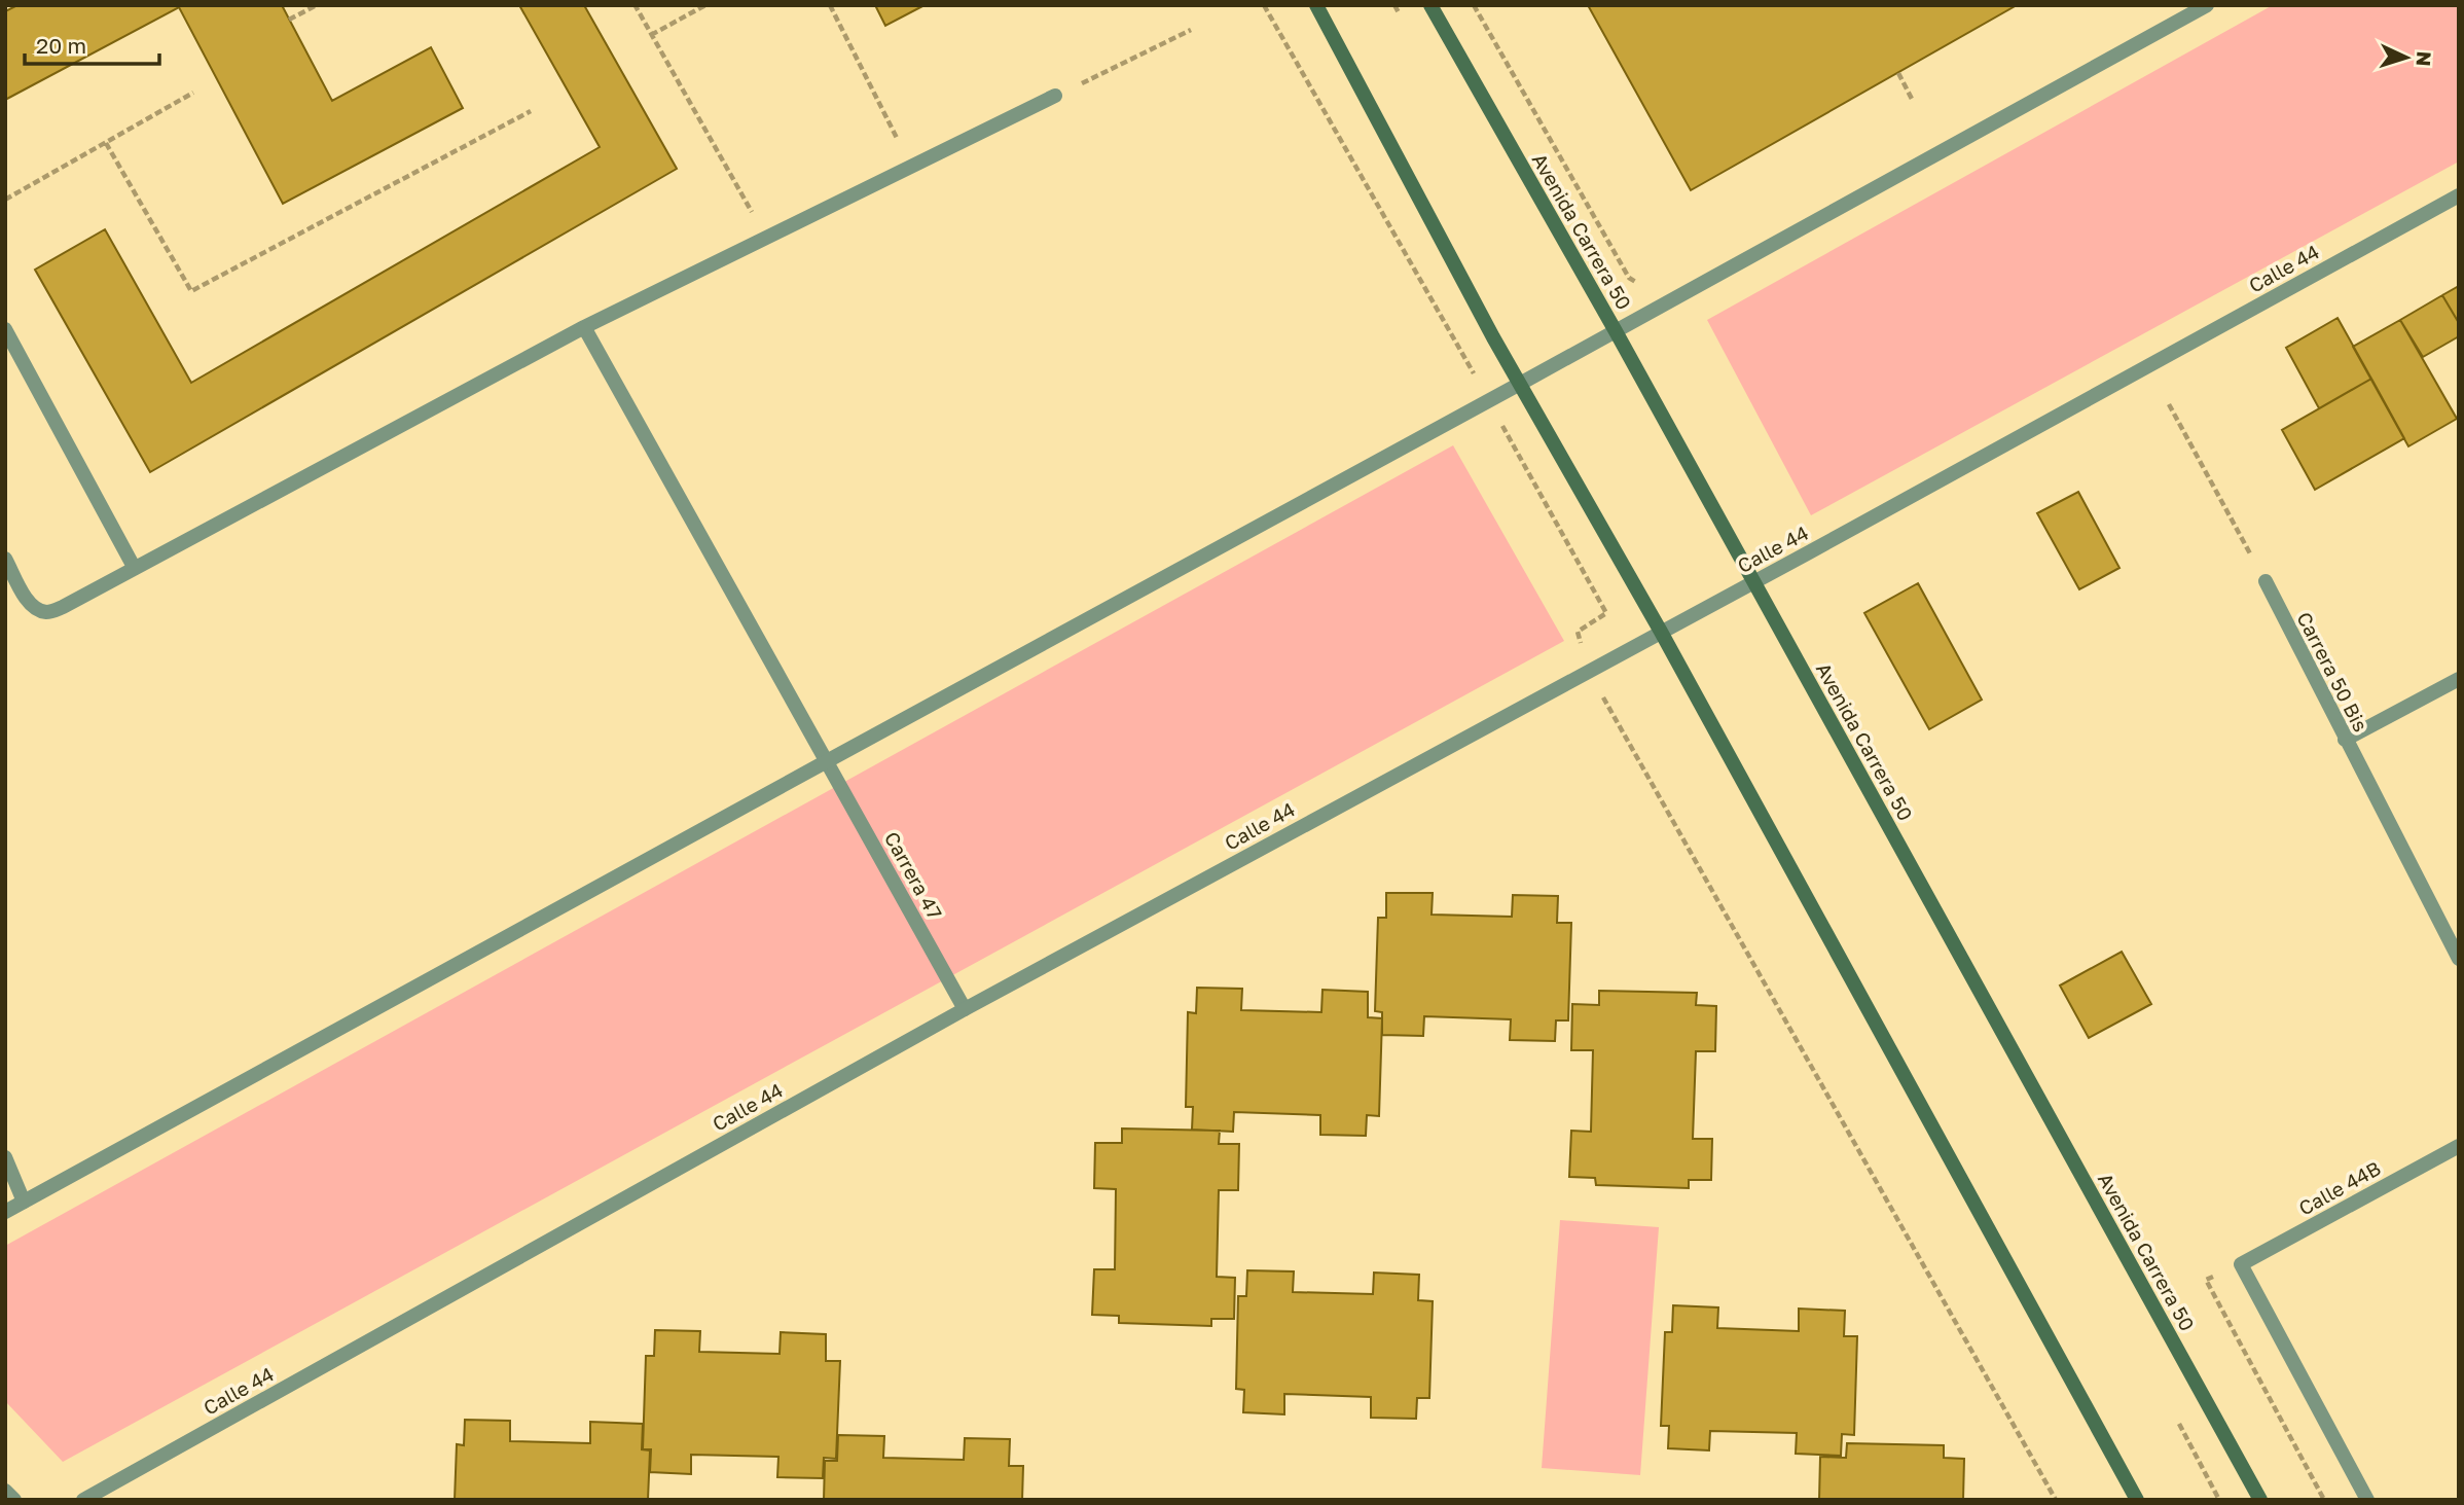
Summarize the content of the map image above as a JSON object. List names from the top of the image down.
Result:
{
  "streets": {
    "main road": ["Avenida Carrera 50"],
    "street": [
      "Calle 44",
      "Carrera 50 Bis",
      "Carrera 47",
      "Calle 44B"
    ]
  },
  "crossings": [
    ["Avenida Carrera 50", "Calle 44"],
    ["Calle 44", "Carrera 47"]
  ],
  "scale_bar": "20 m",
  "north": "right"
}
